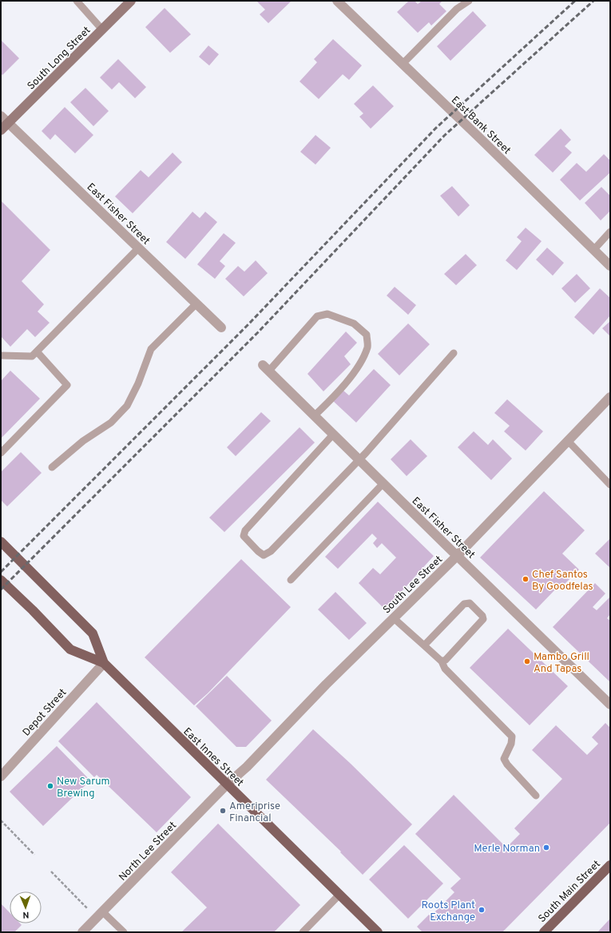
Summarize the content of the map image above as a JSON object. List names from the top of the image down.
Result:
{
  "streets": {
    "main road": ["South Long Street", "East Innes Street", "South Main Street"],
    "street": [
      "East Bank Street",
      "East Fisher Street",
      "South Lee Street",
      "Depot Street",
      "North Lee Street"
    ]
  },
  "crossings": [
    ["South Long Street", "East Fisher Street"],
    ["East Fisher Street", "South Lee Street"],
    ["South Lee Street", "East Innes Street"],
    ["South Lee Street", "North Lee Street"],
    ["Depot Street", "East Innes Street"],
    ["East Innes Street", "North Lee Street"]
  ],
  "places": [
    "Chef Santos By Goodfelas",
    "Mambo Grill And Tapas",
    "New Sarum Brewing",
    "Ameriprise Financial",
    "Merle Norman",
    "Roots Plant Exchange"
  ],
  "north": "bottom"
}
